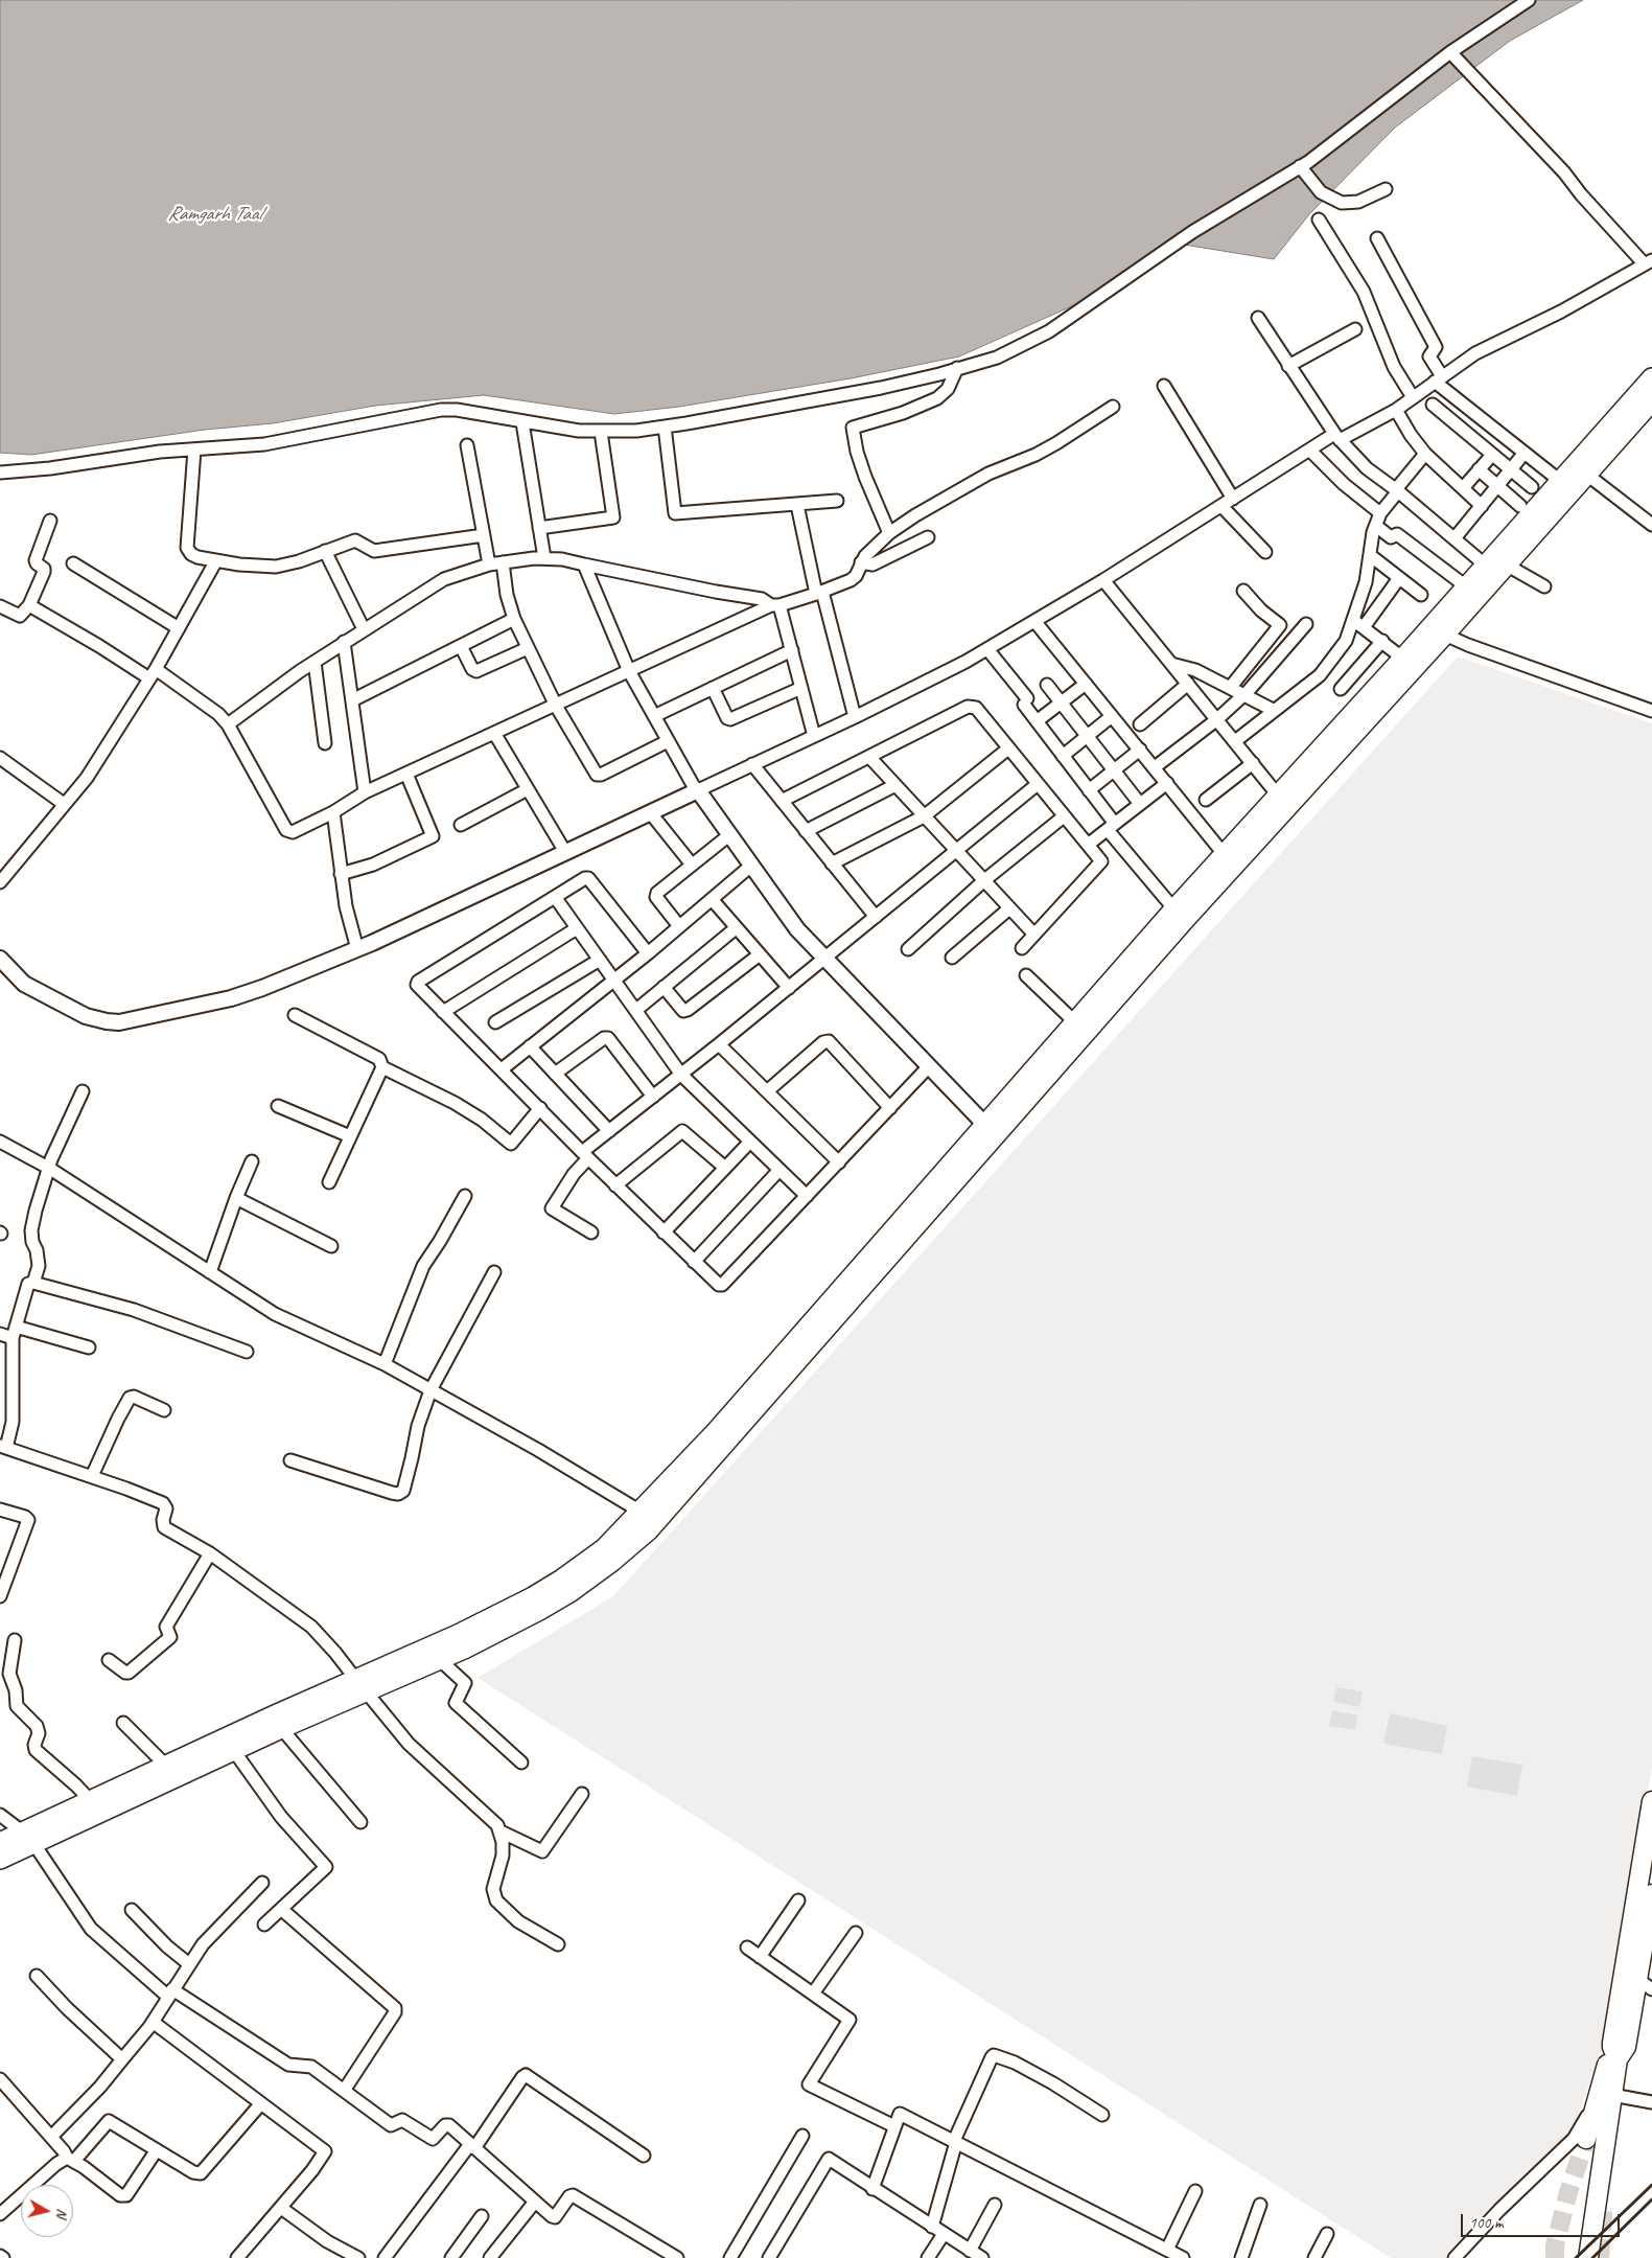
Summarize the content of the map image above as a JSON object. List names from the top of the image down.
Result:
{
  "water": ["Ramgarh Taal"],
  "scale_bar": "100 m",
  "north": "right"
}
